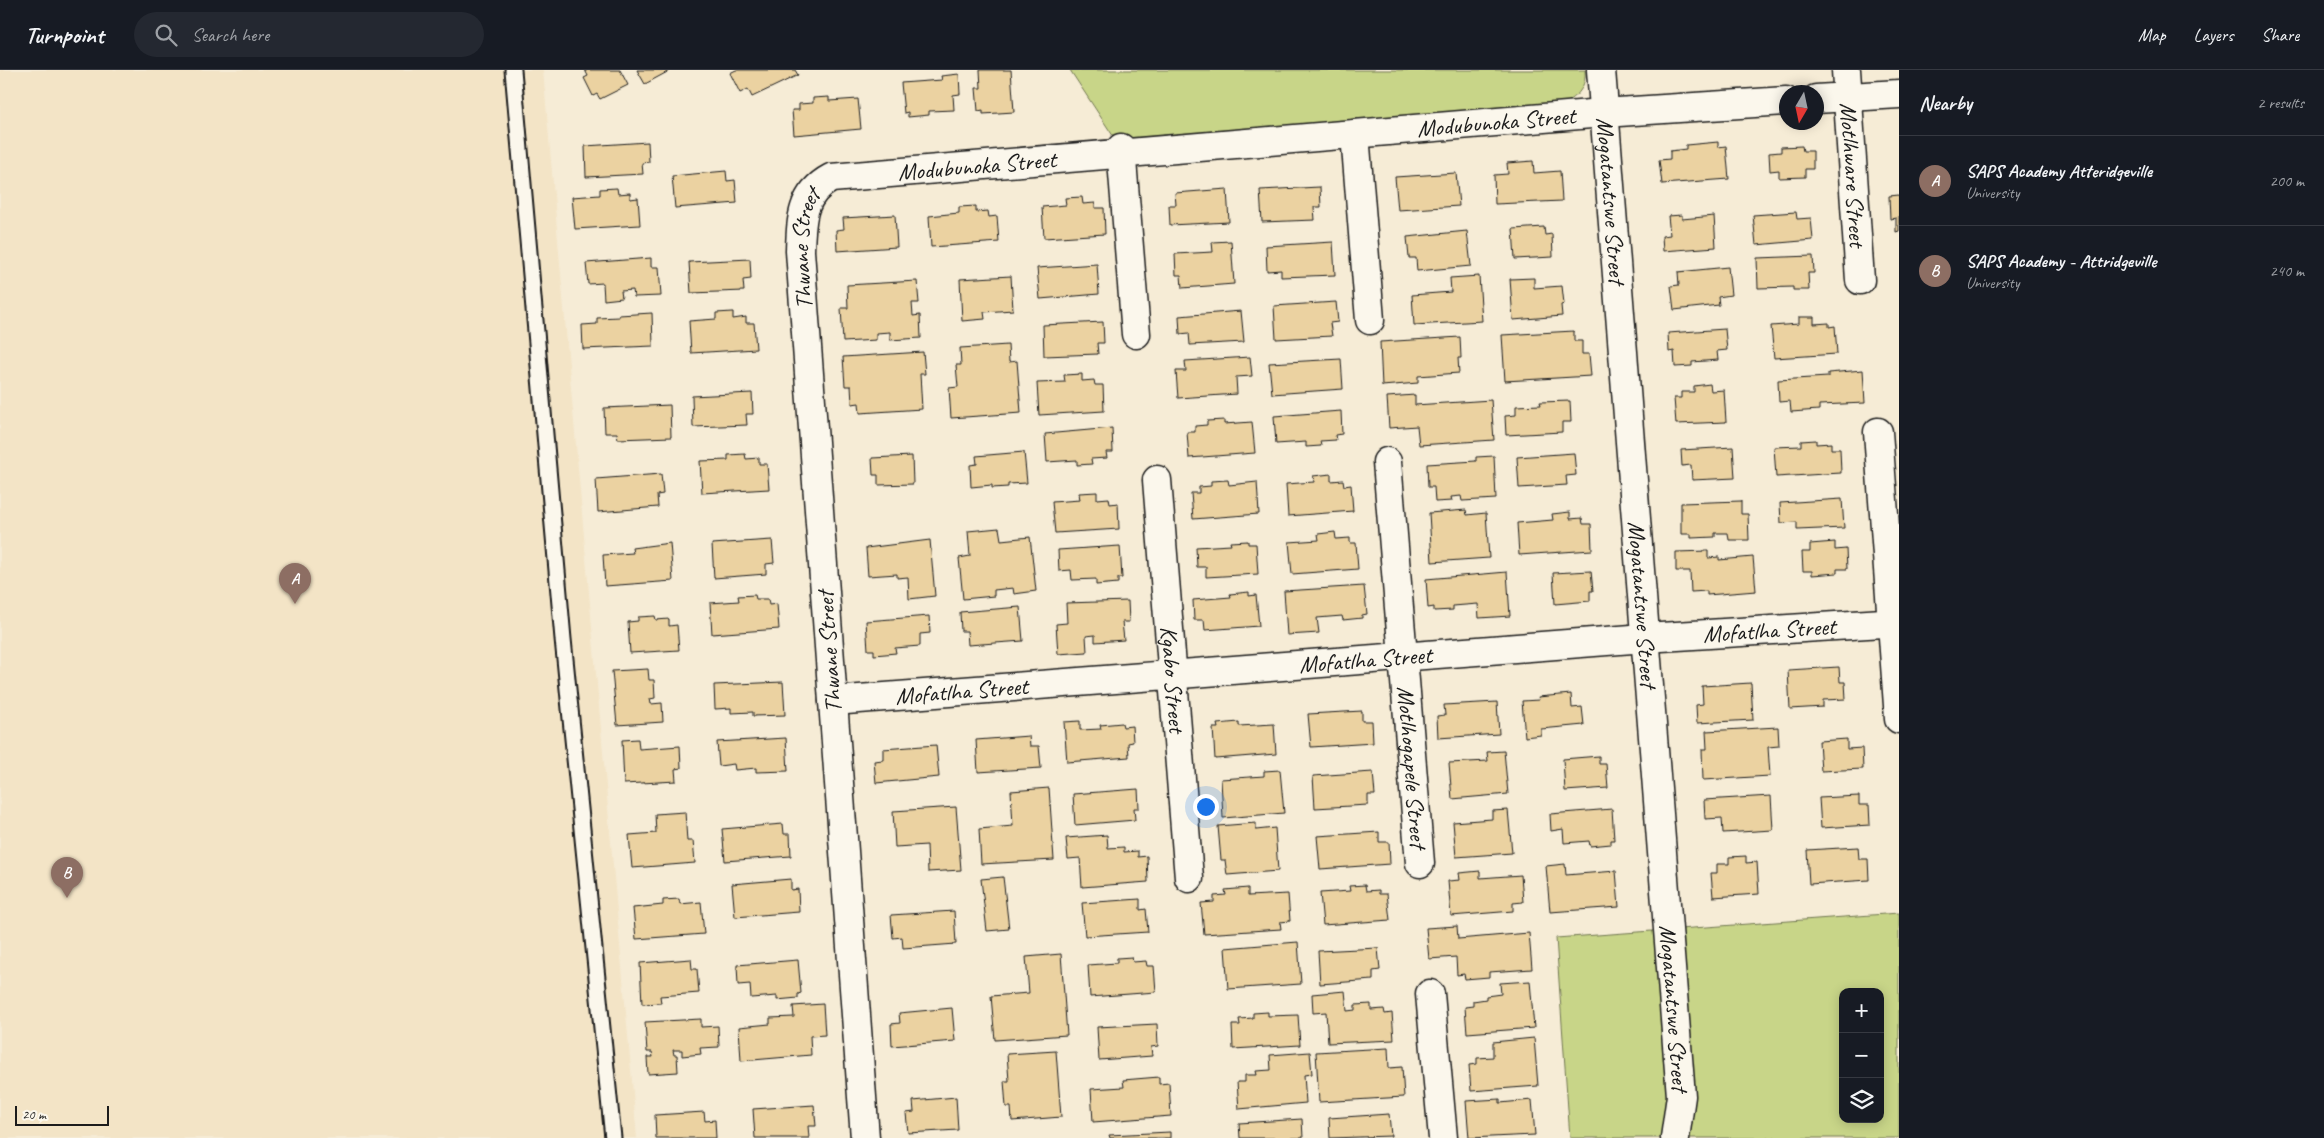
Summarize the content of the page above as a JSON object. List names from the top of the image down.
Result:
{
  "streets": {
    "street": [
      "Modubunoka Street",
      "Motlhware Street",
      "Mogatantswe Street",
      "Thwane Street",
      "Mofatlha Street",
      "Kgabo Street",
      "Motlhogapele Street"
    ]
  },
  "crossings": [
    ["Modubunoka Street", "Mogatantswe Street"],
    ["Modubunoka Street", "Thwane Street"],
    ["Mogatantswe Street", "Mofatlha Street"],
    ["Thwane Street", "Mofatlha Street"],
    ["Mofatlha Street", "Kgabo Street"],
    ["Mofatlha Street", "Motlhogapele Street"]
  ],
  "scale_bar": "20 m",
  "north": "bottom",
  "page": {
    "header": "Turnpoint",
    "search": "Search here",
    "nav": ["Map", "Layers", "Share"],
    "heading": ["Nearby", "2 results"],
    "list": [
      {
        "mark": "A",
        "name": "SAPS Academy Atteridgeville",
        "note": "University",
        "value": "200 m"
      },
      {
        "mark": "B",
        "name": "SAPS Academy - Attridgeville",
        "note": "University",
        "value": "240 m"
      }
    ],
    "pins": ["A", "B"],
    "map_buttons": ["+", "−"],
    "scale": "20 m"
  }
}
